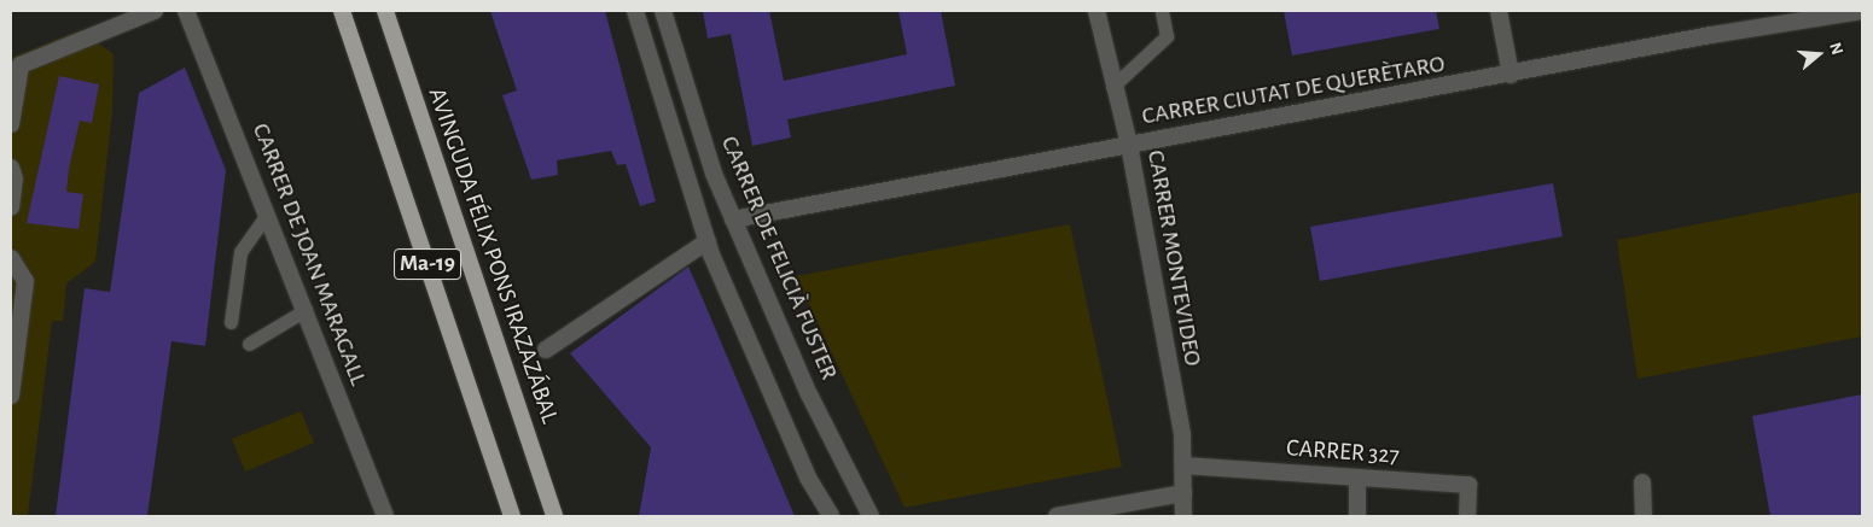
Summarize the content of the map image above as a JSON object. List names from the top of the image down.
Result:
{
  "streets": {
    "highway": ["AVINGUDA FÉLIX PONS IRAZAZÁBAL", "Ma-19"],
    "street": [
      "CARRER CIUTAT DE QUERÈTARO",
      "CARRER DE JOAN MARAGALL",
      "CARRER DE FELICIÀ FUSTER",
      "CARRER MONTEVIDEO",
      "CARRER 327"
    ]
  },
  "crossings": [
    ["CARRER CIUTAT DE QUERÈTARO", "CARRER DE FELICIÀ FUSTER"],
    ["CARRER CIUTAT DE QUERÈTARO", "CARRER MONTEVIDEO"],
    ["CARRER MONTEVIDEO", "CARRER 327"]
  ],
  "north": "right"
}
